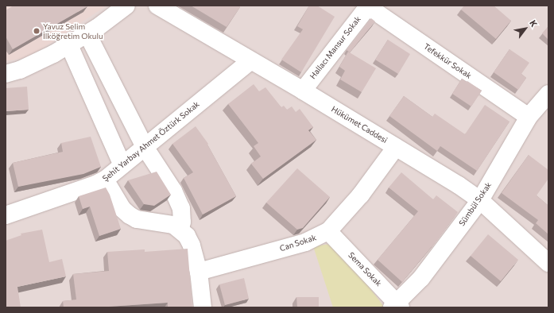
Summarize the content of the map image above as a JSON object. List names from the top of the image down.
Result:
{
  "streets": {
    "street": [
      "Hallacı Mansur Sokak",
      "Tefekkür Sokak",
      "Hükümet Caddesi",
      "Şehit Yarbay Ahmet Öztürk Sokak",
      "Sümbül Sokak",
      "Can Sokak",
      "Sema Sokak"
    ]
  },
  "crossings": [
    ["Hallacı Mansur Sokak", "Tefekkür Sokak"],
    ["Hallacı Mansur Sokak", "Hükümet Caddesi"],
    ["Tefekkür Sokak", "Sümbül Sokak"],
    ["Hükümet Caddesi", "Şehit Yarbay Ahmet Öztürk Sokak"],
    ["Hükümet Caddesi", "Sümbül Sokak"],
    ["Hükümet Caddesi", "Can Sokak"],
    ["Sümbül Sokak", "Sema Sokak"],
    ["Can Sokak", "Sema Sokak"]
  ],
  "places": ["Yavuz Selim İlköğretim Okulu"],
  "north": "top right"
}
